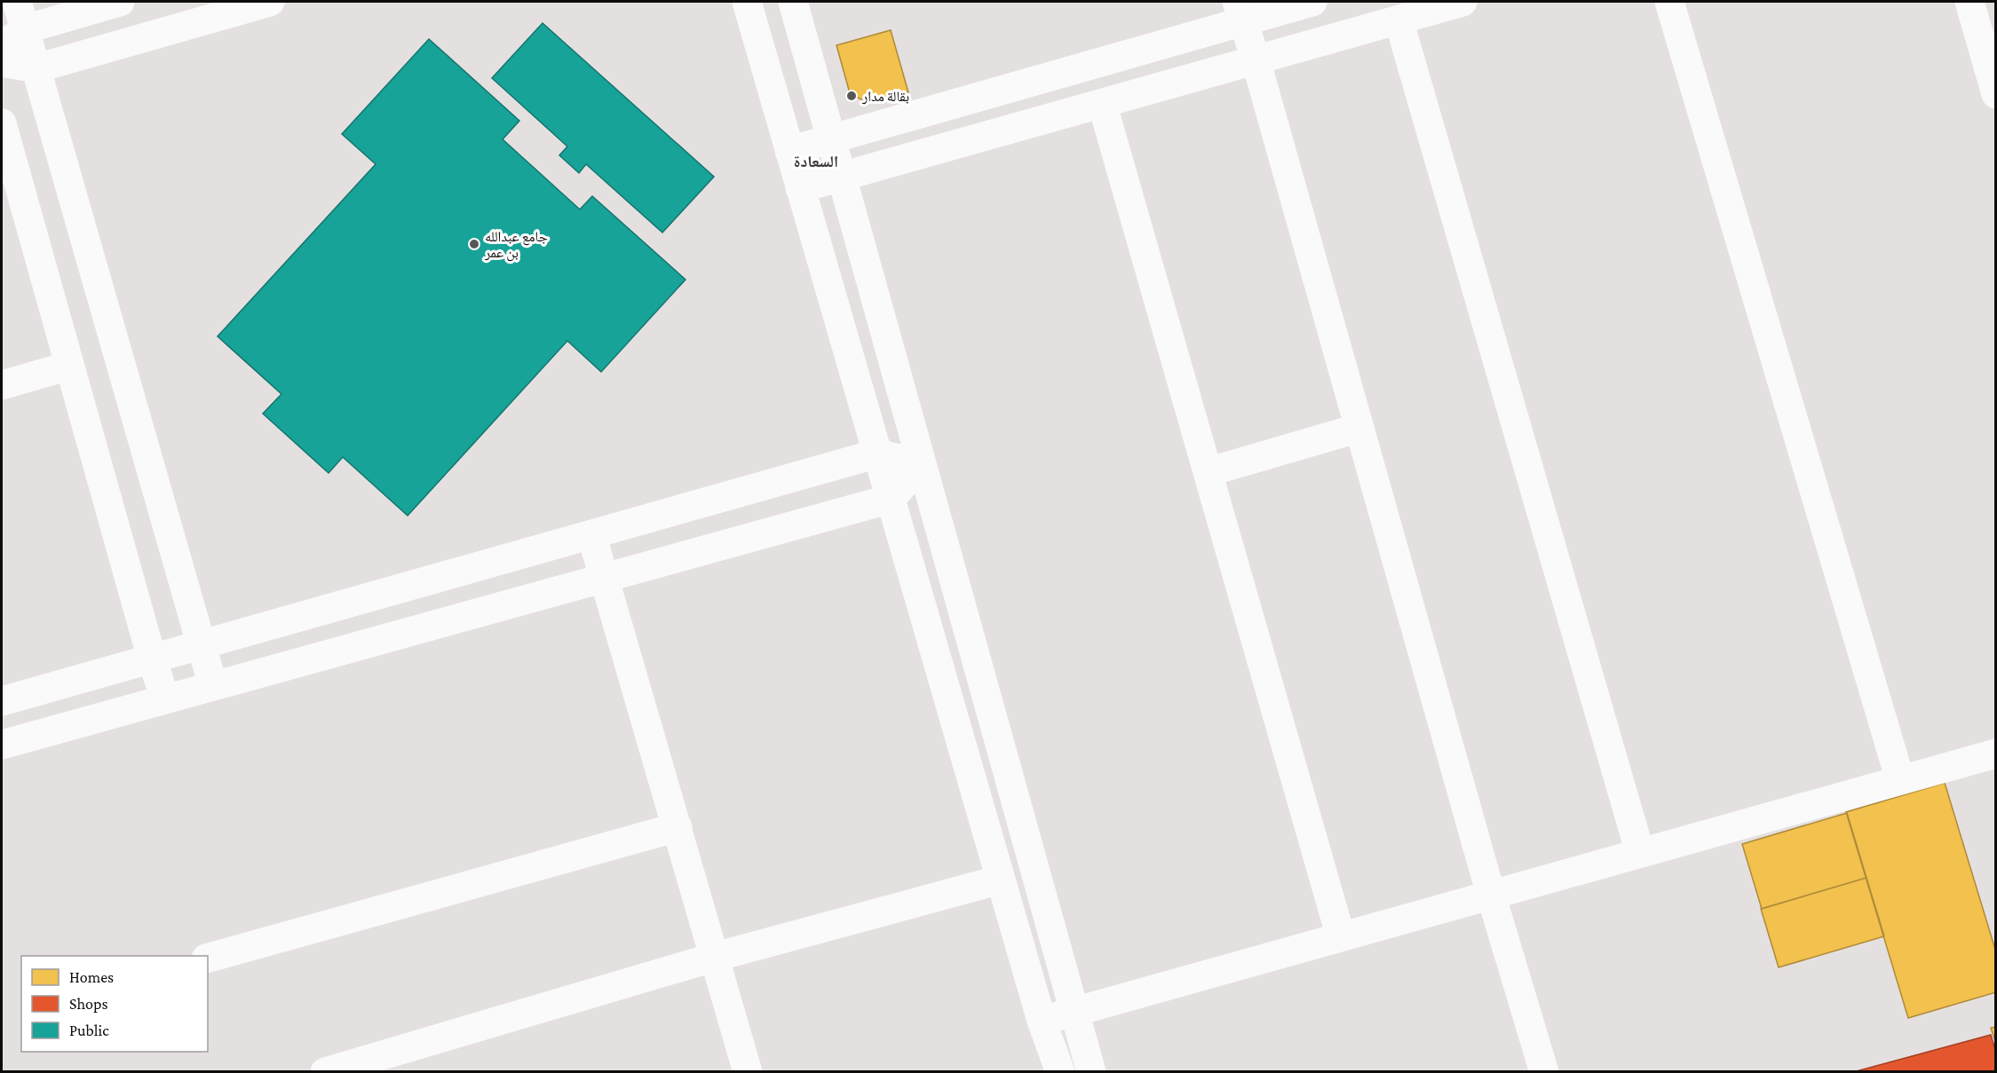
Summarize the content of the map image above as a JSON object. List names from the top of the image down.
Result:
{
  "districts": ["السعادة"],
  "places": ["بقالة مدار", "جامع عبدالله بن عمر"],
  "legend": ["Homes", "Shops", "Public"]
}
